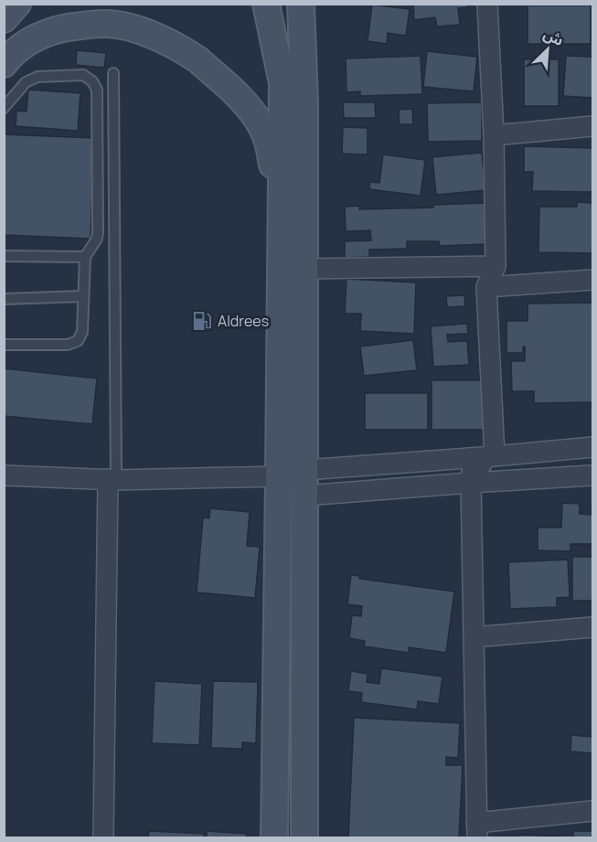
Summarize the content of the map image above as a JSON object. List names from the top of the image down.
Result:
{
  "places": {
    "fuel station": ["Aldrees"]
  },
  "north": "top right"
}
